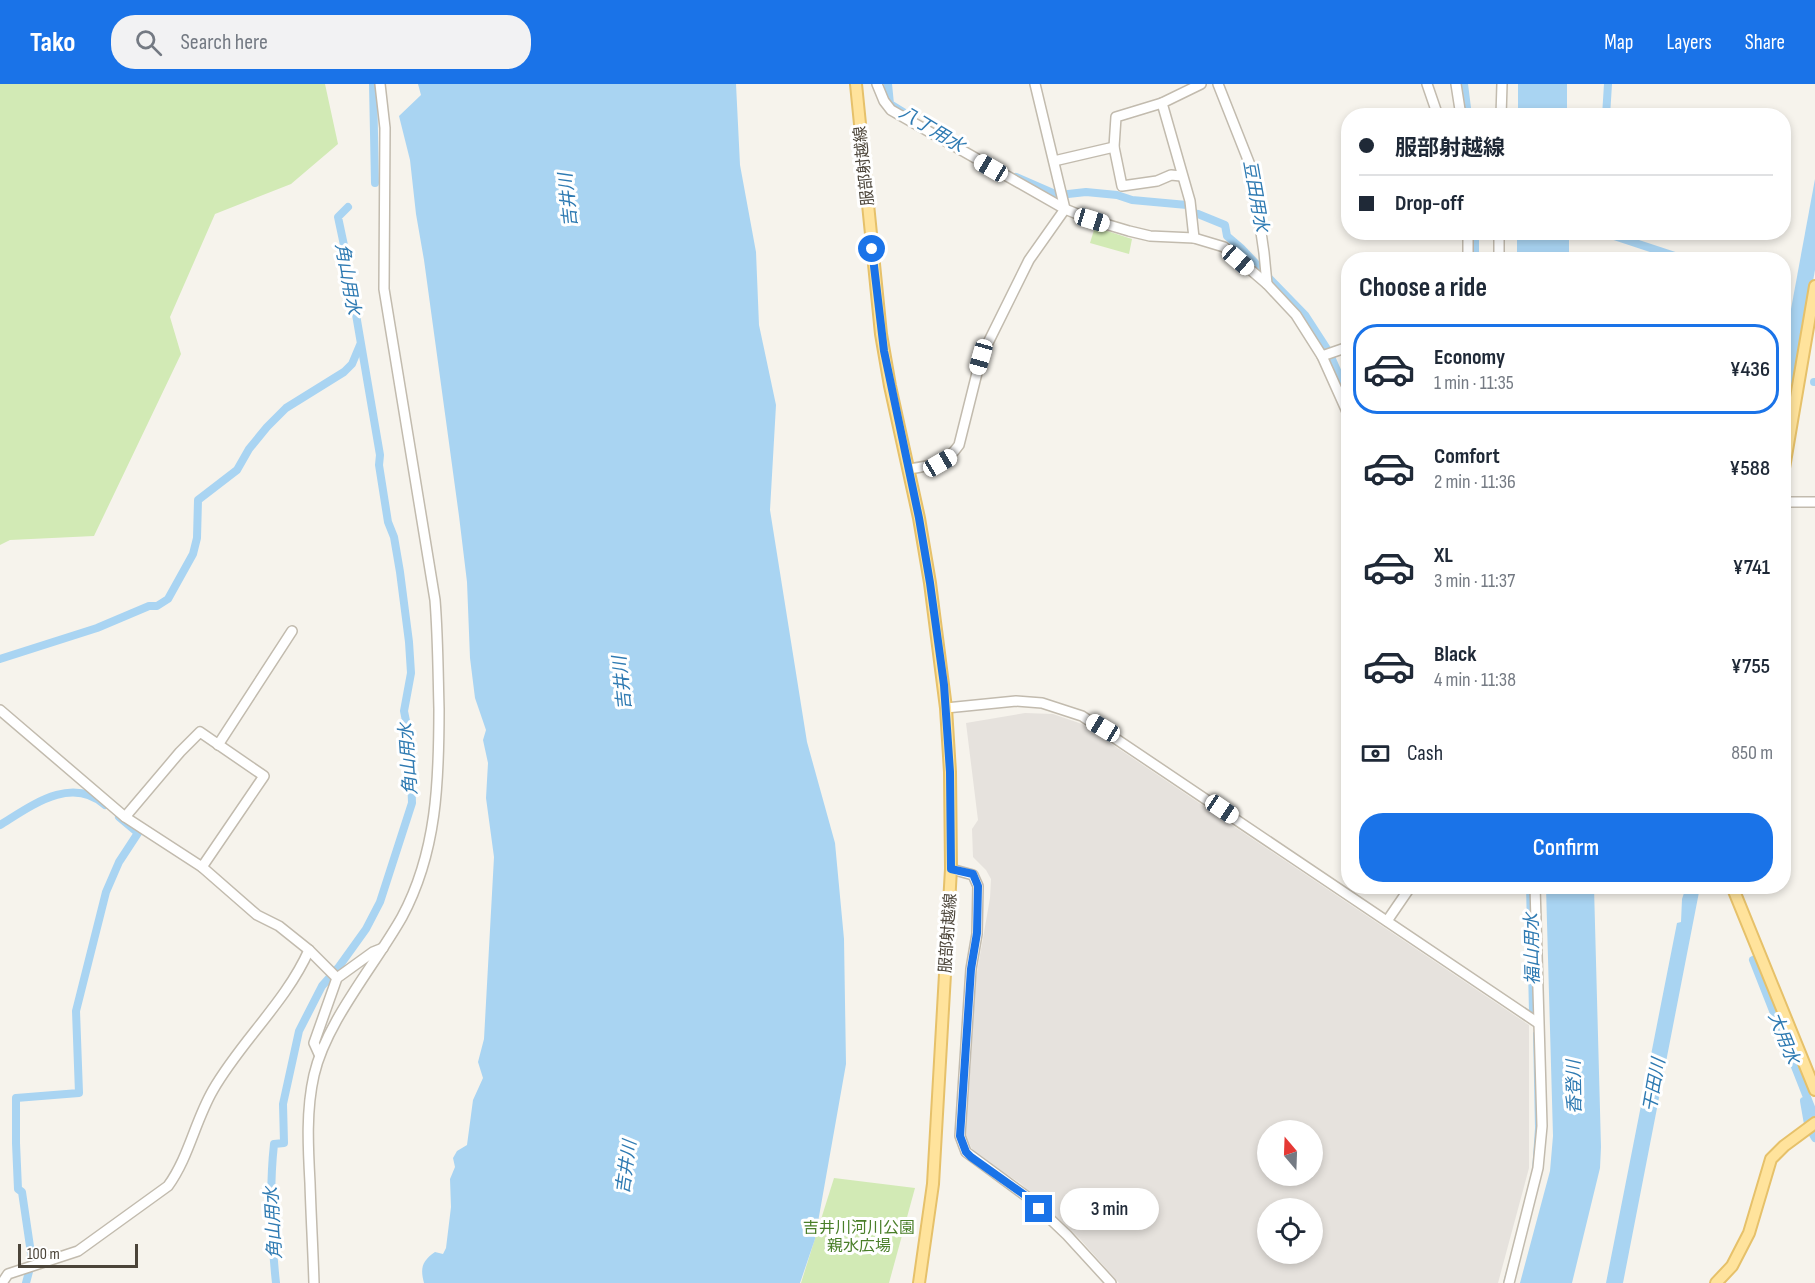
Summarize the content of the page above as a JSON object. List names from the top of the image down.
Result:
{
  "streets": {
    "main road": ["服部射越線"]
  },
  "water": [
    "八丁用水",
    "豆田用水",
    "吉井川",
    "角山用水",
    "福山用水",
    "大用水",
    "干田川",
    "香登川"
  ],
  "parks": ["吉井川河川公園 親水広場"],
  "scale_bar": "100 m",
  "north": "top",
  "page": {
    "header": "Tako",
    "search": "Search here",
    "nav": ["Map", "Layers", "Share"],
    "banner": ["服部射越線", "Drop-off"],
    "heading": "Choose a ride",
    "list": [
      {
        "name": "Economy",
        "note": "1 min · 11:35",
        "value": "¥436"
      },
      {
        "name": "Comfort",
        "note": "2 min · 11:36",
        "value": "¥588"
      },
      {
        "name": "XL",
        "note": "3 min · 11:37",
        "value": "¥741"
      },
      {
        "name": "Black",
        "note": "4 min · 11:38",
        "value": "¥755"
      }
    ],
    "pay": ["Cash", "850 m"],
    "buttons": "Confirm",
    "bubble": "3 min",
    "scale": "100 m"
  }
}
